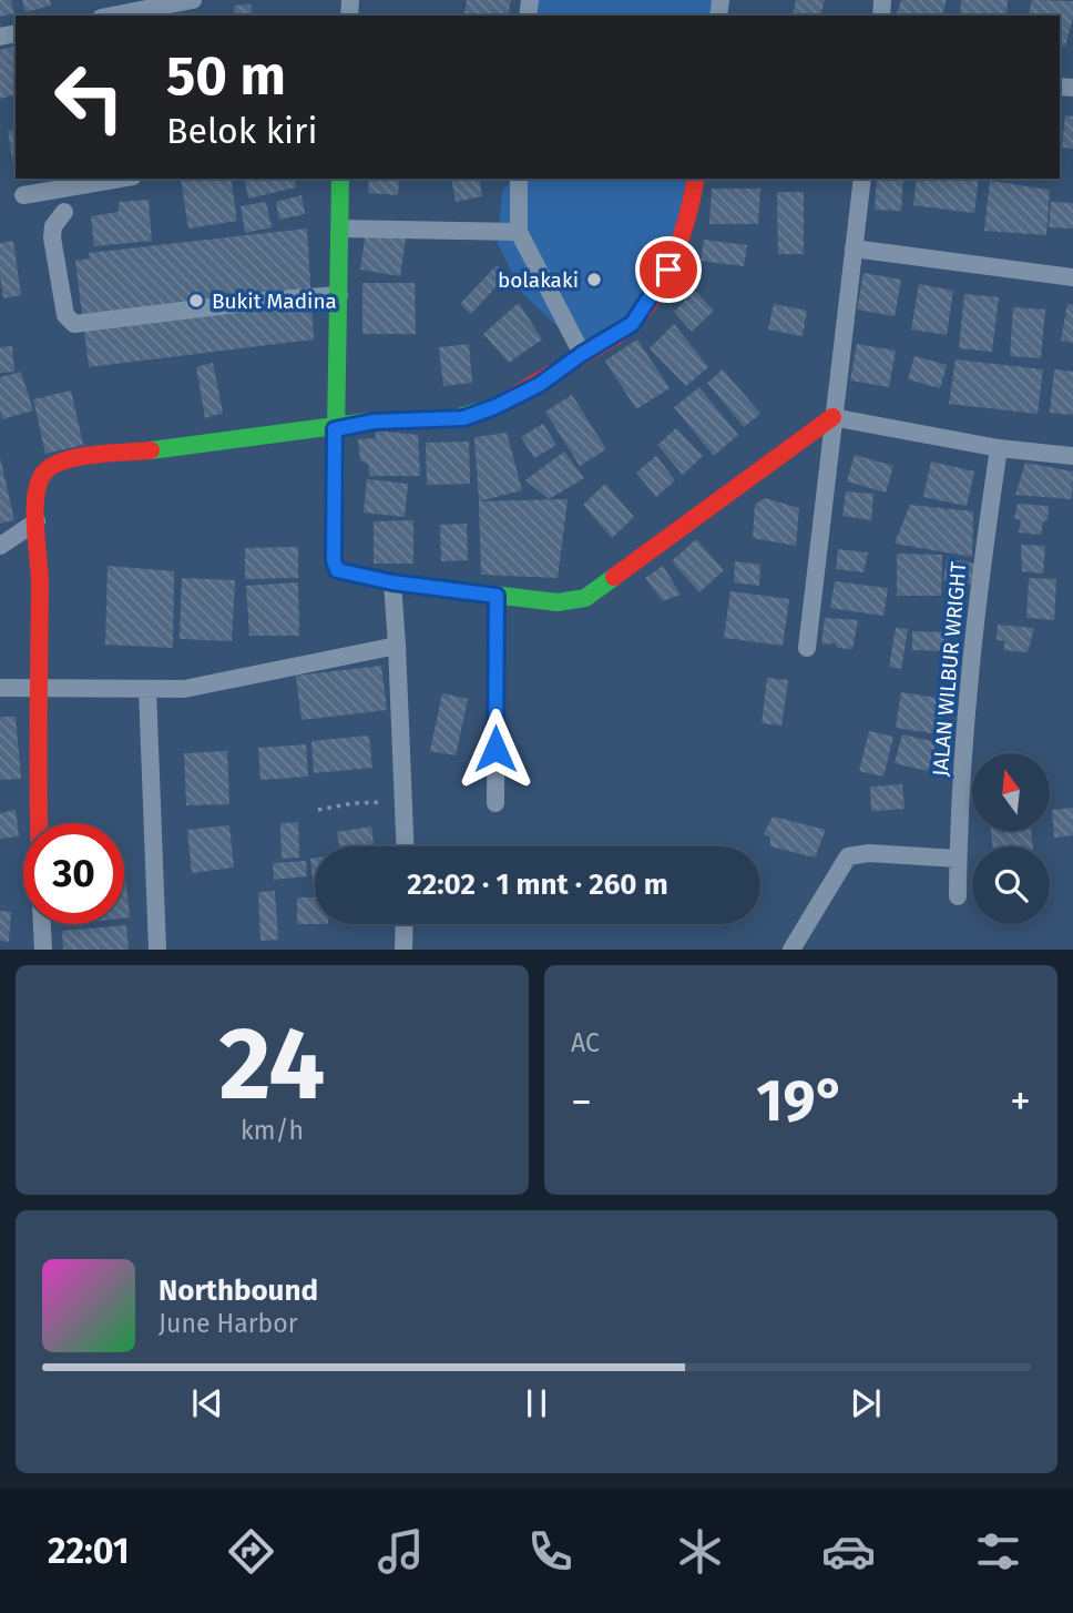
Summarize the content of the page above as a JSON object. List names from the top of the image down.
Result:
{
  "streets": {
    "street": ["JALAN WILBUR WRIGHT"]
  },
  "places": ["bolakaki", "Bukit Madina"],
  "north": "top",
  "page": {
    "turn": ["50 m", "Belok kiri"],
    "limit": "30",
    "trip": "22:02 · 1 mnt · 260 m",
    "tile": [
      ["24", "km/h"],
      "AC"
    ],
    "heat": ["−", "19°", "+"],
    "song": ["Northbound", "June Harbor"],
    "tabs": "22:01"
  }
}
